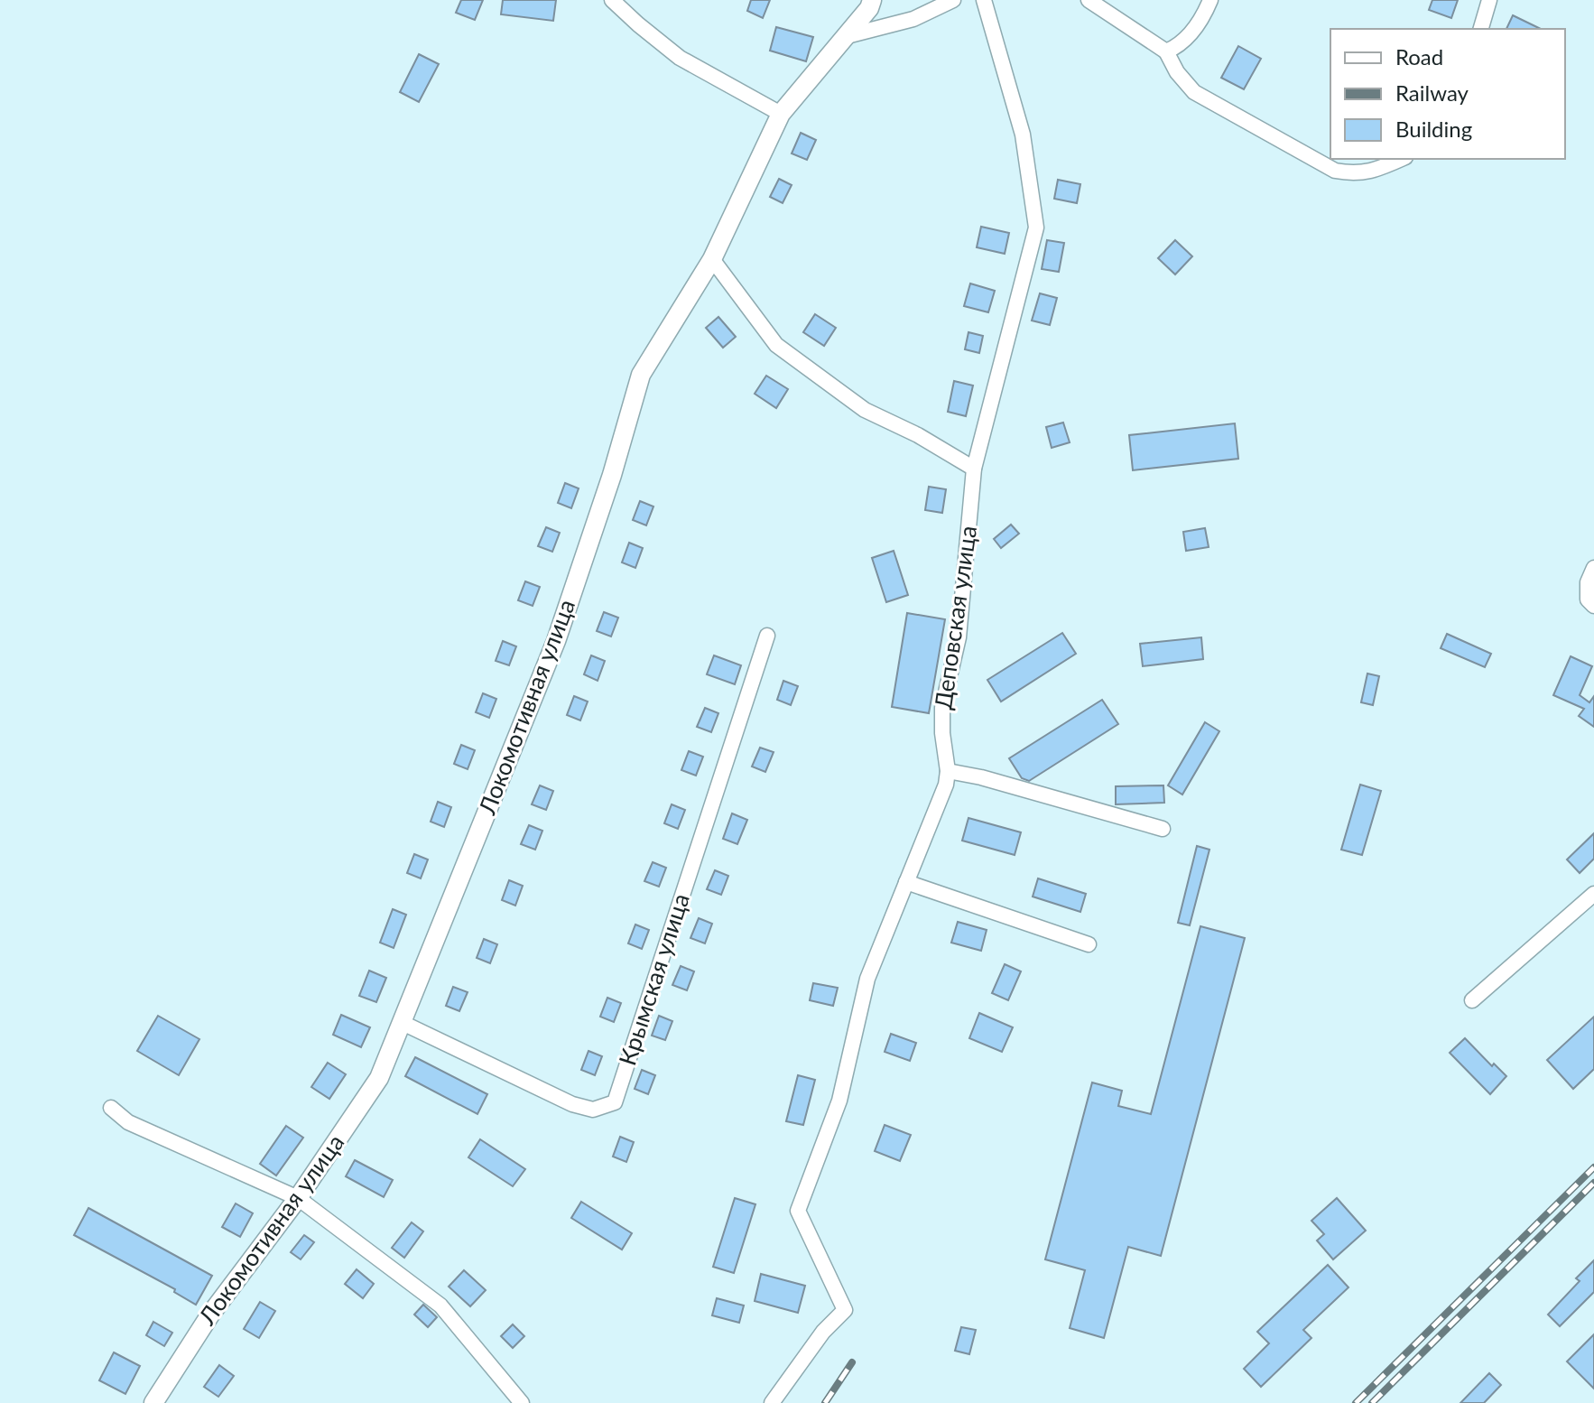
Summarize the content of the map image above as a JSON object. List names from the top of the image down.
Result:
{
  "streets": {
    "street": ["Деповская улица", "Локомотивная улица", "Крымская улица"]
  },
  "crossings": [
    ["Локомотивная улица", "Крымская улица"]
  ],
  "legend": ["Road", "Railway", "Building"]
}
